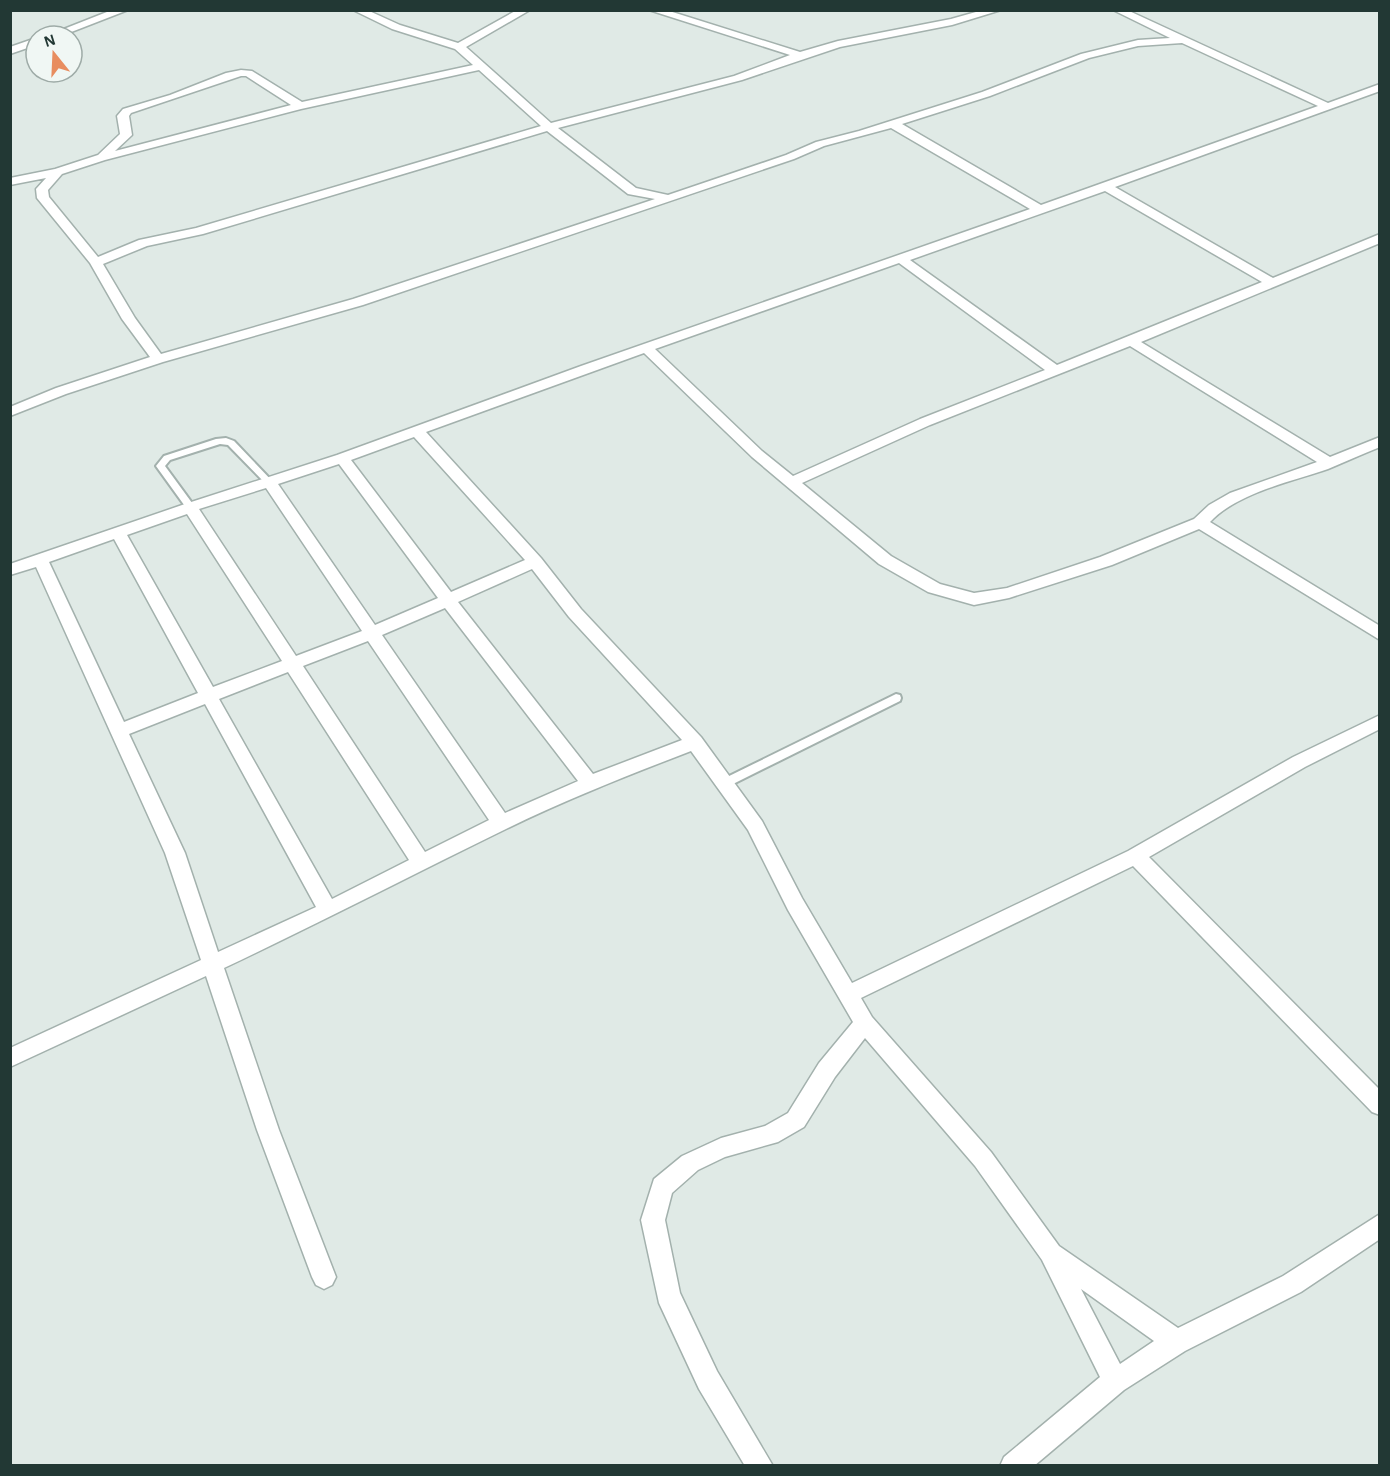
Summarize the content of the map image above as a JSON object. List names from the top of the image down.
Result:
{
  "north": "top"
}
